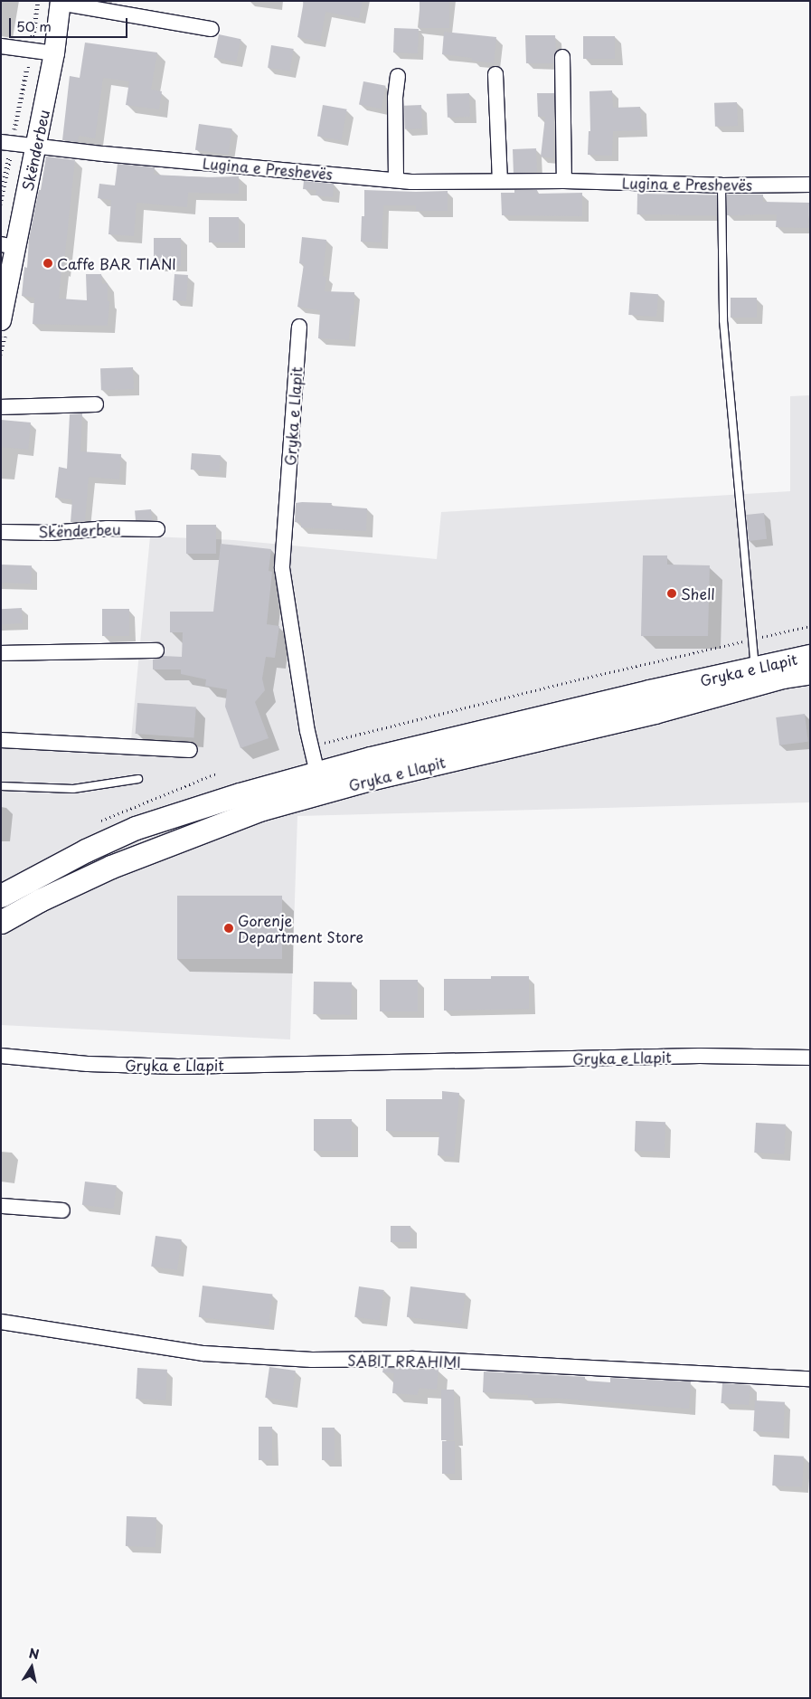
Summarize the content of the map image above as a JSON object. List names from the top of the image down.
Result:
{
  "streets": {
    "main road": ["Skënderbeu", "Gryka e Llapit"],
    "street": ["Lugina e Preshevës", "SABIT RRAHIMI"]
  },
  "crossings": [
    ["Skënderbeu", "Lugina e Preshevës"]
  ],
  "places": ["Caffe BAR TIANI", "Shell", "Gorenje Department Store"],
  "scale_bar": "50 m",
  "north": "top"
}
